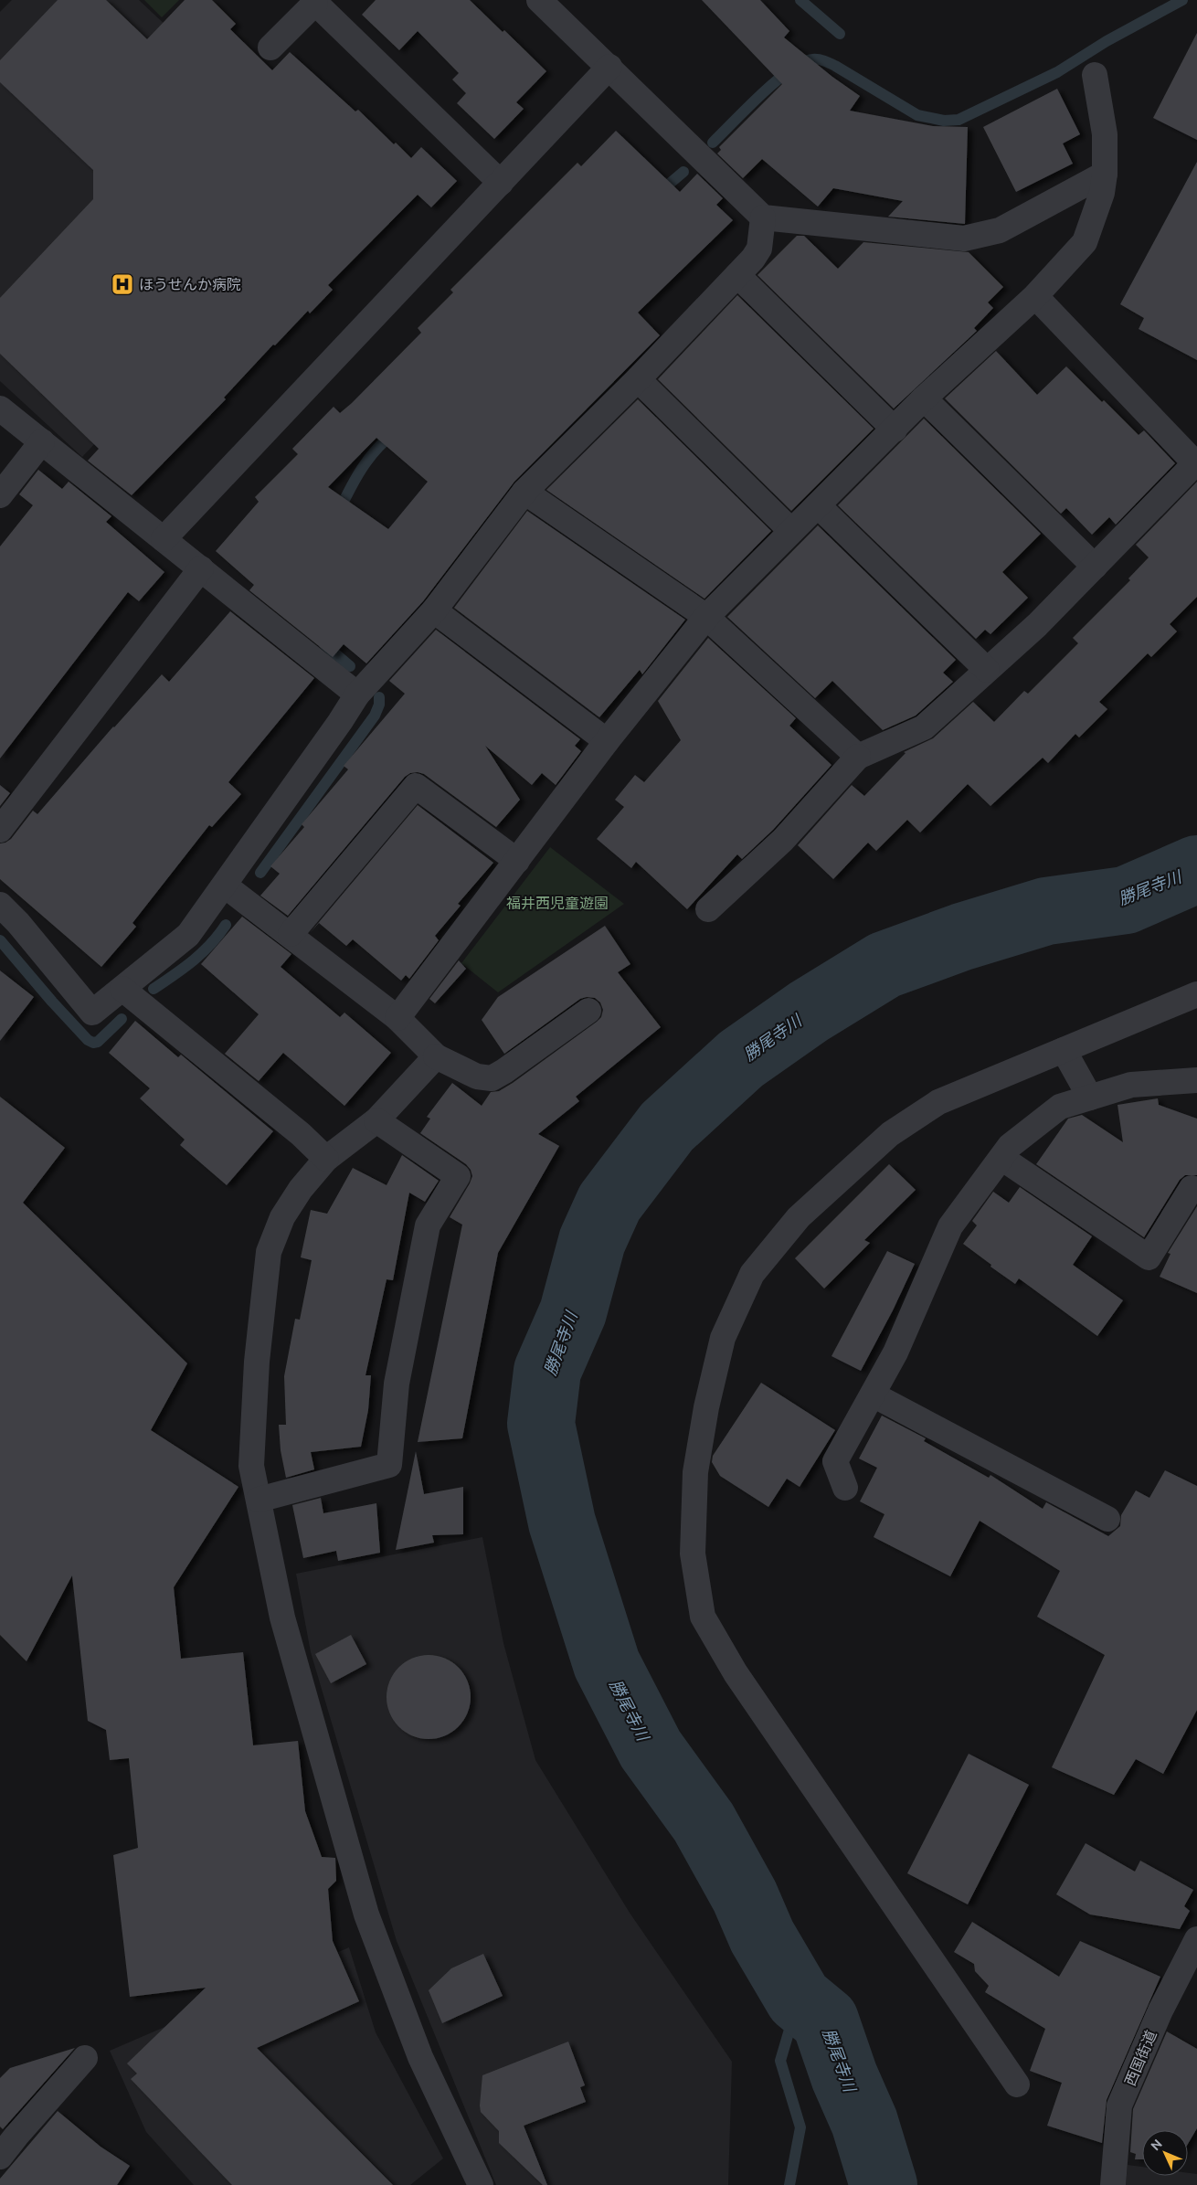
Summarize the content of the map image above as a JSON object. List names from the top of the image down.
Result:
{
  "streets": {
    "street": ["西国街道"]
  },
  "water": ["勝尾寺川"],
  "parks": ["福井西児童遊園"],
  "places": {
    "hospital": ["ほうせんか病院"]
  },
  "north": "top left"
}
